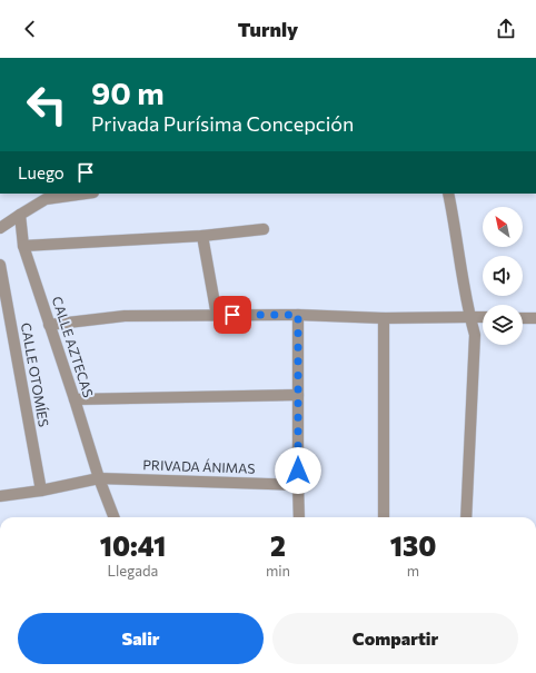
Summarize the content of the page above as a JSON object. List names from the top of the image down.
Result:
{
  "streets": {
    "street": ["CALLE AZTECAS", "CALLE OTOMÍES", "PRIVADA ÁNIMAS"]
  },
  "crossings": [
    ["CALLE AZTECAS", "PRIVADA ÁNIMAS"],
    ["CALLE OTOMÍES", "PRIVADA ÁNIMAS"]
  ],
  "north": "top left",
  "page": {
    "header": "Turnly",
    "turn": ["90 m", "Privada Purísima Concepción"],
    "then": "Luego",
    "eta": [
      "10:41",
      "Llegada",
      "2",
      "min",
      "130",
      "m"
    ],
    "buttons": ["Salir", "Compartir"]
  }
}
